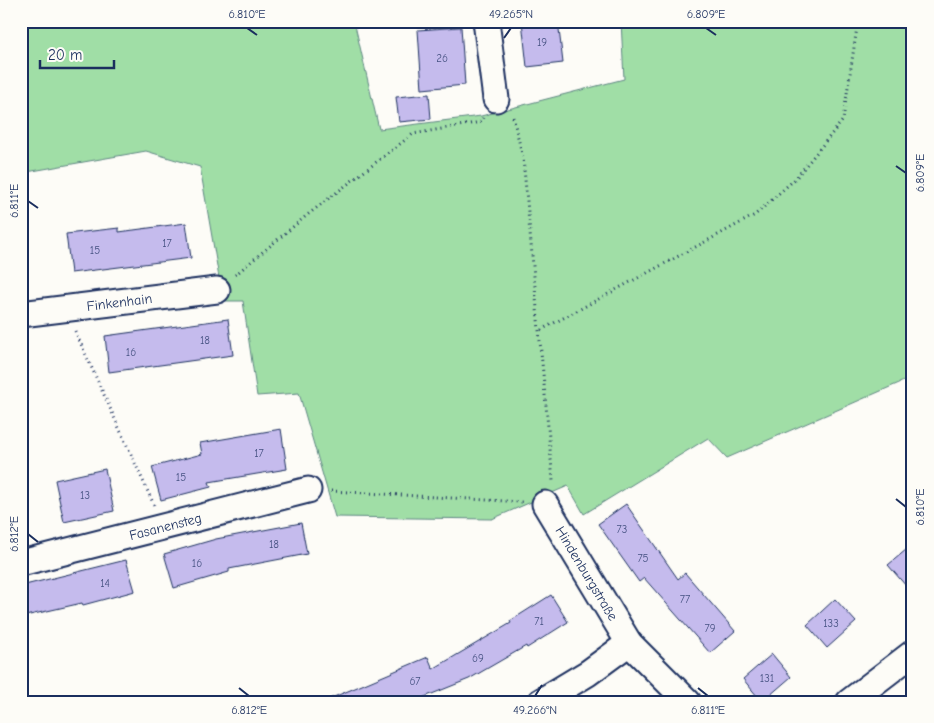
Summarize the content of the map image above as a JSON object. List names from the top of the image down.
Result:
{
  "streets": {
    "street": ["Finkenhain", "Fasanensteg", "Hindenburgstraße"]
  },
  "house_numbers": [
    "19",
    "26",
    "17",
    "15",
    "18",
    "16",
    "17",
    "15",
    "13",
    "73",
    "18",
    "75",
    "16",
    "14",
    "77",
    "71",
    "133",
    "79",
    "69",
    "131",
    "67"
  ],
  "scale_bar": "20 m",
  "coordinates": [
    "6.810°E",
    "49.265°N",
    "6.809°E",
    "6.811°E",
    "6.812°E",
    "49.266°N"
  ]
}
